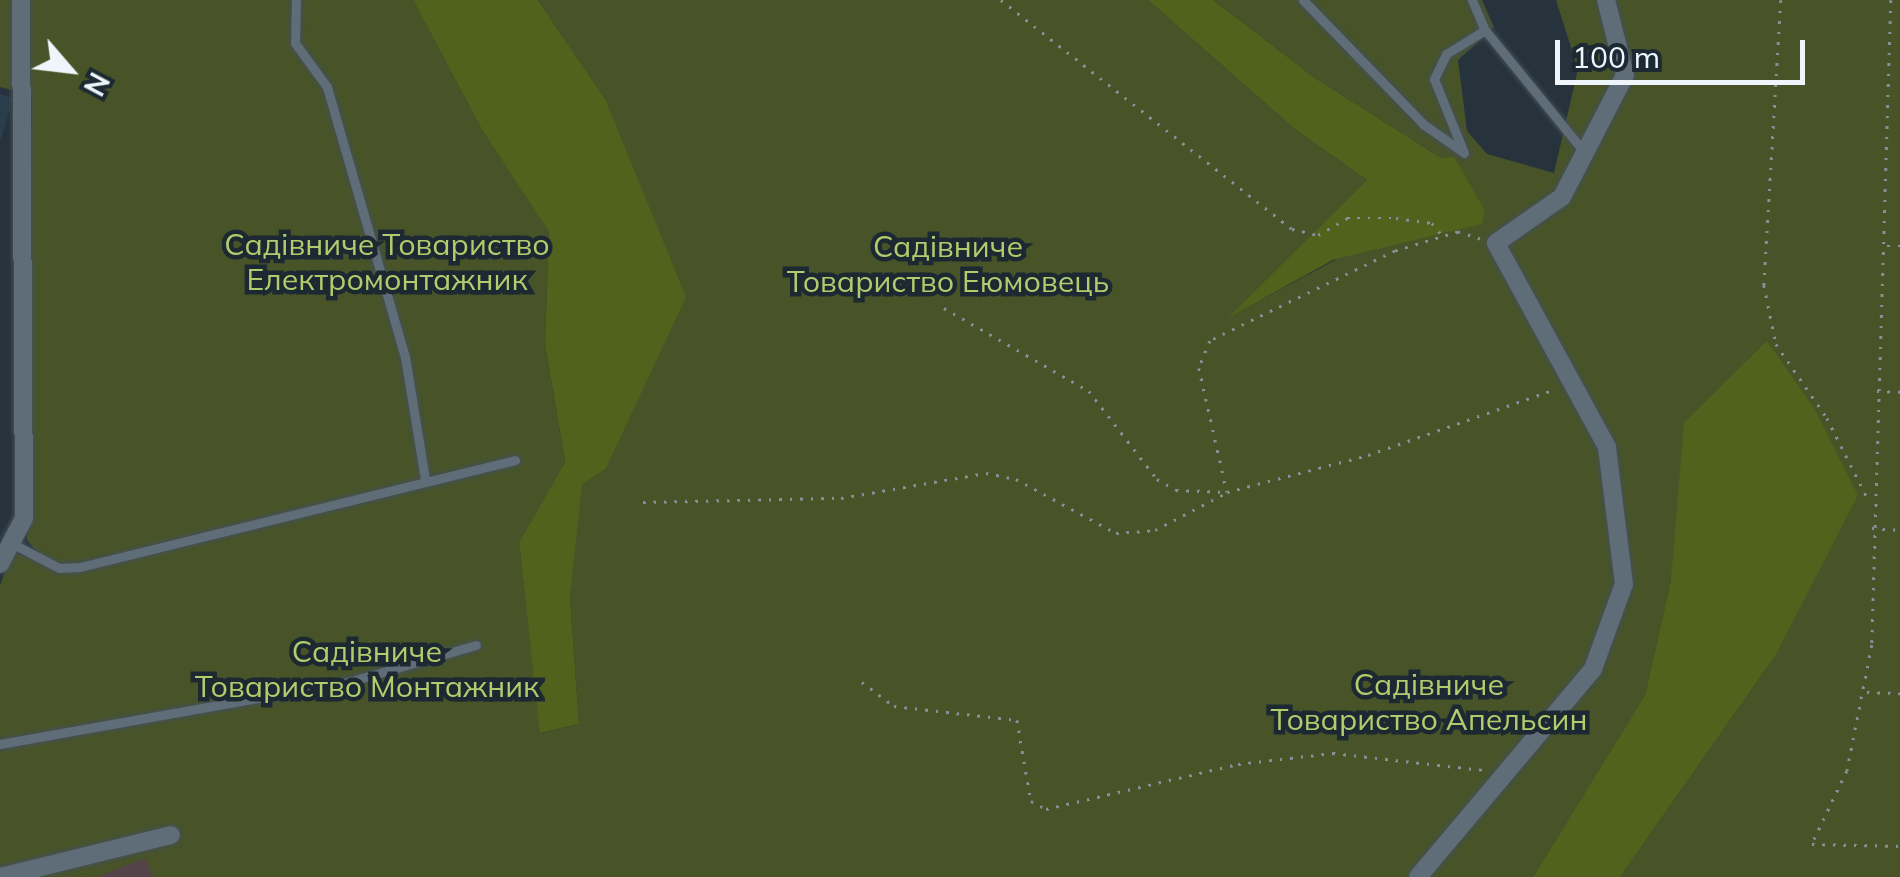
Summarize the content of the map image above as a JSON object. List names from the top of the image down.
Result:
{
  "parks": [
    "Садівниче Товариство Електромонтажник",
    "Садівниче Товариство Еюмовець",
    "Садівниче Товариство Монтажник",
    "Садівниче Товариство Апельсин"
  ],
  "scale_bar": "100 m",
  "north": "bottom right"
}
